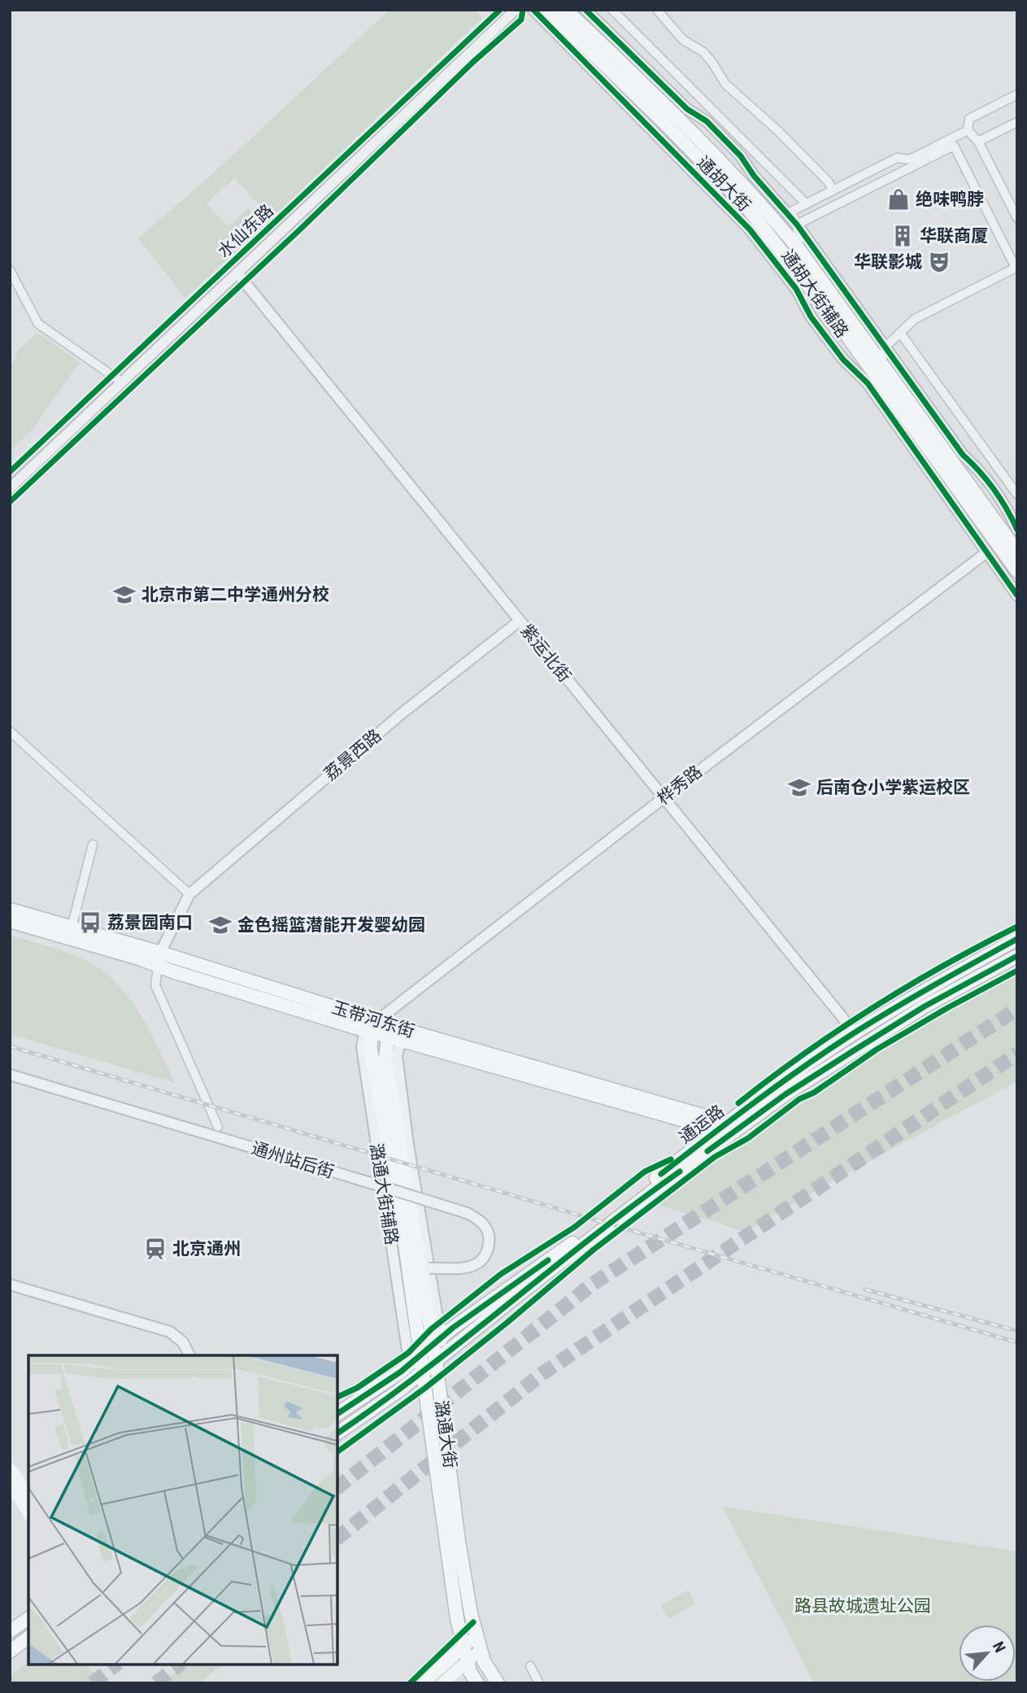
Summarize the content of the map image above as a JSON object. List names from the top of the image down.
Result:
{
  "streets": {
    "main road": [
      "通胡大街",
      "玉带河东街",
      "通运路",
      "潞通大街"
    ],
    "street": [
      "水仙东路",
      "通胡大街辅路",
      "紫运北街",
      "荔景西路",
      "桦秀路",
      "通州站后街",
      "潞通大街辅路"
    ]
  },
  "crossings": [
    ["水仙东路", "紫运北街"],
    ["通胡大街辅路", "桦秀路"],
    ["紫运北街", "荔景西路"],
    ["紫运北街", "桦秀路"],
    ["紫运北街", "通运路"],
    ["荔景西路", "玉带河东街"],
    ["桦秀路", "玉带河东街"],
    ["桦秀路", "潞通大街辅路"],
    ["桦秀路", "潞通大街"],
    ["玉带河东街", "通运路"],
    ["玉带河东街", "潞通大街辅路"],
    ["玉带河东街", "潞通大街"],
    ["通运路", "潞通大街辅路"],
    ["通运路", "潞通大街"],
    ["通州站后街", "潞通大街辅路"],
    ["潞通大街辅路", "潞通大街"]
  ],
  "parks": ["路县故城遗址公园"],
  "places": {
    "shop": ["绝味鸭脖"],
    "building": ["华联商厦"],
    "theatre": ["华联影城"],
    "school or university": ["北京市第二中学通州分校", "后南仓小学紫运校区", "金色摇篮潜能开发婴幼园"],
    "bus stop": ["荔景园南口"],
    "station": ["北京通州"]
  },
  "north": "top right"
}
